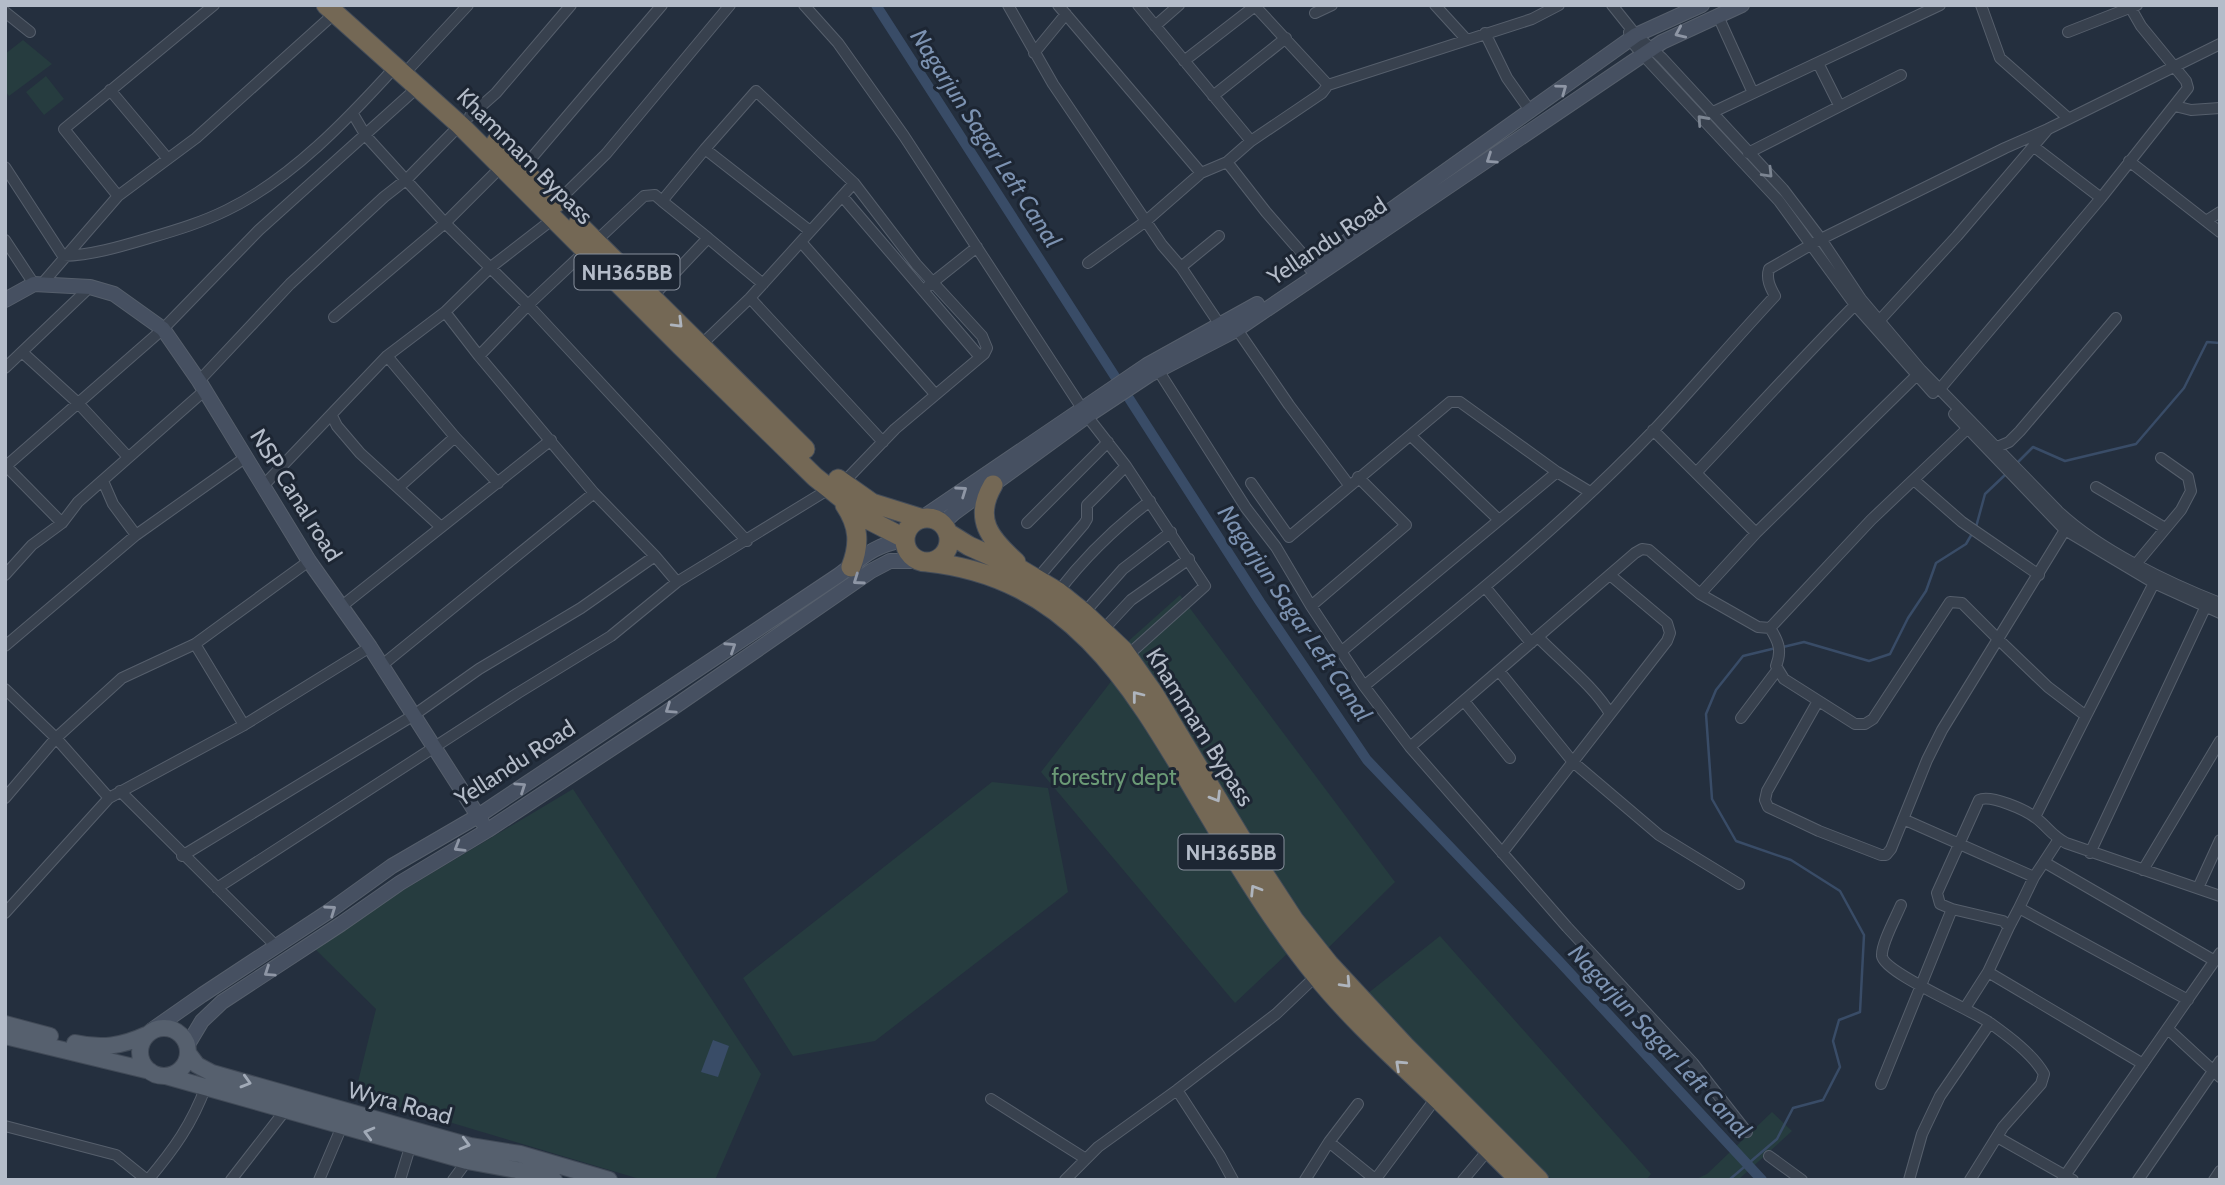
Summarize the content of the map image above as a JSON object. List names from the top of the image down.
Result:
{
  "streets": {
    "highway": ["Khammam Bypass", "NH365BB"],
    "main road": ["Yellandu Road", "NSP Canal road", "Wyra Road"]
  },
  "crossings": [
    ["Khammam Bypass", "Yellandu Road"],
    ["Khammam Bypass", "NH365BB"],
    ["Yellandu Road", "NH365BB"],
    ["Yellandu Road", "NSP Canal road"],
    ["Yellandu Road", "Wyra Road"]
  ],
  "water": ["Nagarjun Sagar Left Canal"],
  "parks": ["forestry dept"]
}
